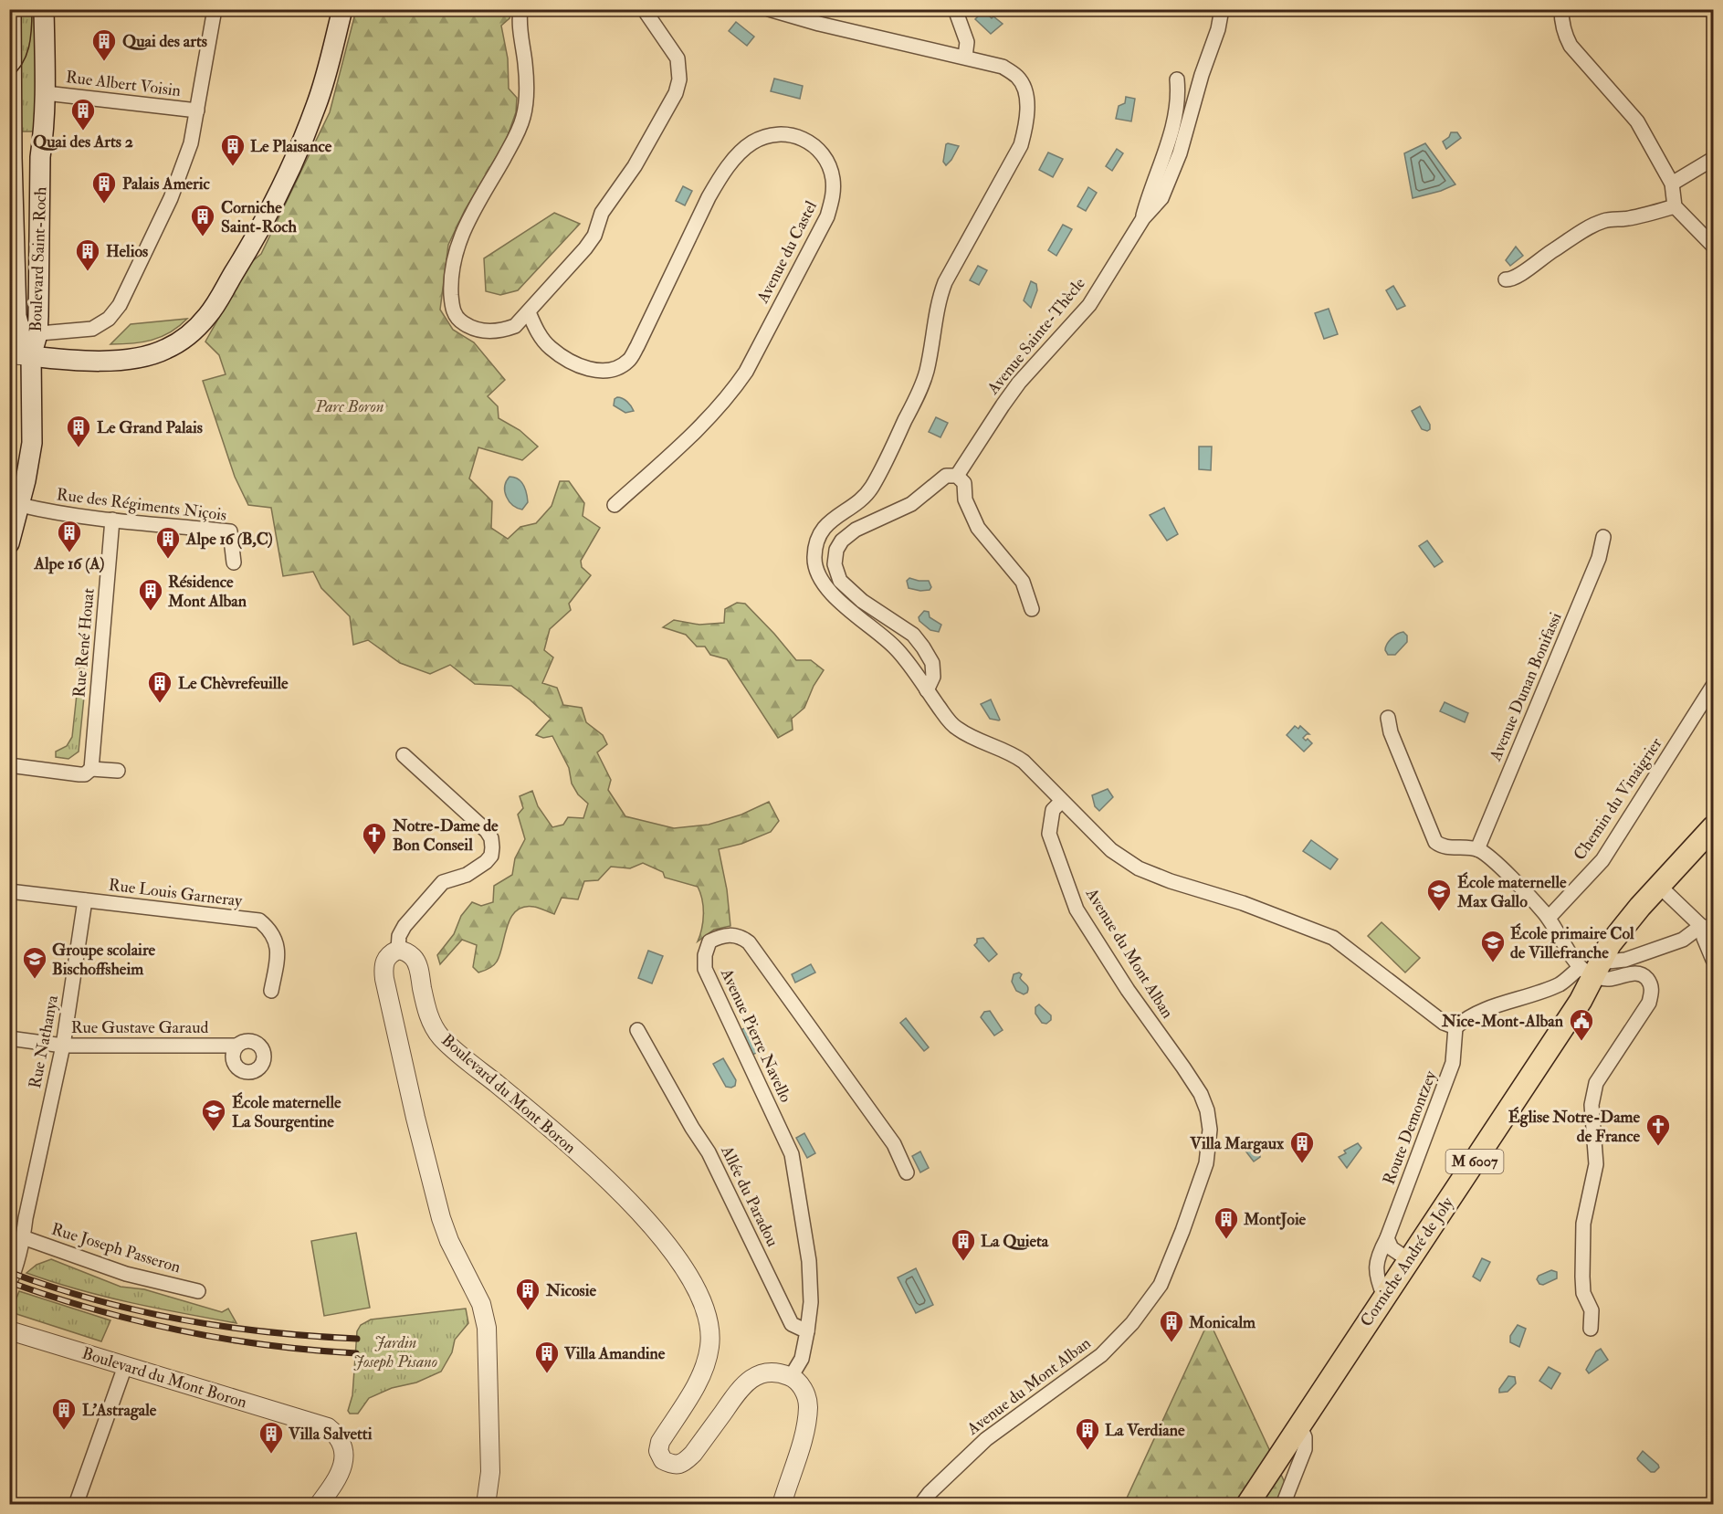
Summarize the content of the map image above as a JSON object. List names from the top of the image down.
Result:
{
  "streets": {
    "main road": ["Boulevard Saint-Roch", "M 6007", "Corniche André de Joly"],
    "street": [
      "Rue Albert Voisin",
      "Avenue du Castel",
      "Avenue Sainte-Thècle",
      "Rue des Régiments Niçois",
      "Rue René Houat",
      "Avenue Dunan Bonifassi",
      "Chemin du Vinaigrier",
      "Rue Louis Garneray",
      "Avenue du Mont Alban",
      "Rue Gustave Garaud",
      "Avenue Pierre Navello",
      "Rue Nathanya",
      "Boulevard du Mont Boron",
      "Route Demontzey",
      "Allée du Paradou",
      "Rue Joseph Passeron"
    ]
  },
  "crossings": [
    ["Rue Albert Voisin", "Boulevard Saint-Roch"],
    ["Rue des Régiments Niçois", "Rue René Houat"],
    ["Rue Louis Garneray", "Rue Nathanya"],
    ["Rue Gustave Garaud", "Rue Nathanya"],
    ["Avenue Pierre Navello", "Allée du Paradou"],
    ["Rue Nathanya", "Rue Joseph Passeron"],
    ["Route Demontzey", "Corniche André de Joly"],
    ["M 6007", "Corniche André de Joly"]
  ],
  "parks": ["Parc Boron", "Jardin Joseph Pisano"],
  "places": {
    "building": [
      "Quai des arts",
      "Quai des Arts 2",
      "Le Plaisance",
      "Palais Americ",
      "Corniche Saint-Roch",
      "Helios",
      "Le Grand Palais",
      "Alpe 16 (A)",
      "Alpe 16 (B,C)",
      "Résidence Mont Alban",
      "Le Chèvrefeuille",
      "Villa Margaux",
      "MontJoie",
      "La Quieta",
      "Nicosie",
      "Monicalm",
      "Villa Amandine",
      "L'Astragale",
      "La Verdiane",
      "Villa Salvetti"
    ],
    "church": ["Notre-Dame de Bon Conseil", "Église Notre-Dame de France"],
    "school or university": [
      "École maternelle Max Gallo",
      "École primaire Col de Villefranche",
      "Groupe scolaire Bischoffsheim",
      "École maternelle La Sourgentine"
    ],
    "public building": ["Nice-Mont-Alban"]
  }
}
